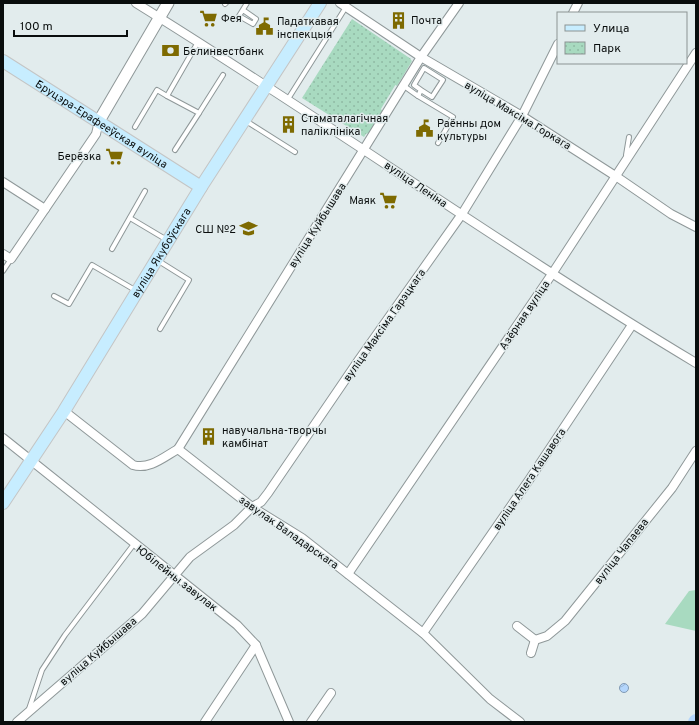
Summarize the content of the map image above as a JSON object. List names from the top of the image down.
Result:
{
  "streets": {
    "main road": ["Бруцэра-Ерафееўская вуліца", "вуліца Якубоўскага"],
    "street": [
      "вуліца Максіма Горкага",
      "вуліца Леніна",
      "вуліца Куйбышава",
      "Азёрная вуліца",
      "вуліца Максіма Гарэцкага",
      "вуліца Алега Кашавога",
      "завулак Валадарскага",
      "вуліца Чапаева",
      "Юбілейны завулак"
    ]
  },
  "crossings": [
    ["вуліца Максіма Горкага", "вуліца Куйбышава"],
    ["вуліца Максіма Горкага", "Азёрная вуліца"],
    ["вуліца Максіма Горкага", "вуліца Максіма Гарэцкага"],
    ["Бруцэра-Ерафееўская вуліца", "вуліца Якубоўскага"],
    ["вуліца Леніна", "вуліца Куйбышава"],
    ["вуліца Леніна", "вуліца Якубоўскага"],
    ["вуліца Леніна", "Азёрная вуліца"],
    ["вуліца Леніна", "вуліца Максіма Гарэцкага"],
    ["вуліца Леніна", "вуліца Алега Кашавога"],
    ["вуліца Куйбышава", "вуліца Максіма Гарэцкага"],
    ["вуліца Куйбышава", "завулак Валадарскага"],
    ["вуліца Куйбышава", "Юбілейны завулак"],
    ["вуліца Якубоўскага", "Юбілейны завулак"],
    ["Азёрная вуліца", "завулак Валадарскага"],
    ["вуліца Максіма Гарэцкага", "завулак Валадарскага"],
    ["вуліца Максіма Гарэцкага", "Юбілейны завулак"],
    ["вуліца Алега Кашавога", "завулак Валадарскага"]
  ],
  "places": {
    "supermarket": ["Фея", "Берёзка", "Маяк"],
    "building": ["Почта", "Стаматалагічная паліклініка", "навучальна-творчы камбінат"],
    "public building": ["Падаткавая інспекцыя", "Раённы дом культуры"],
    "bank": ["Белинвестбанк"],
    "school or university": ["СШ №2"]
  },
  "legend": ["Улица", "Парк"],
  "scale_bar": "100 m"
}
